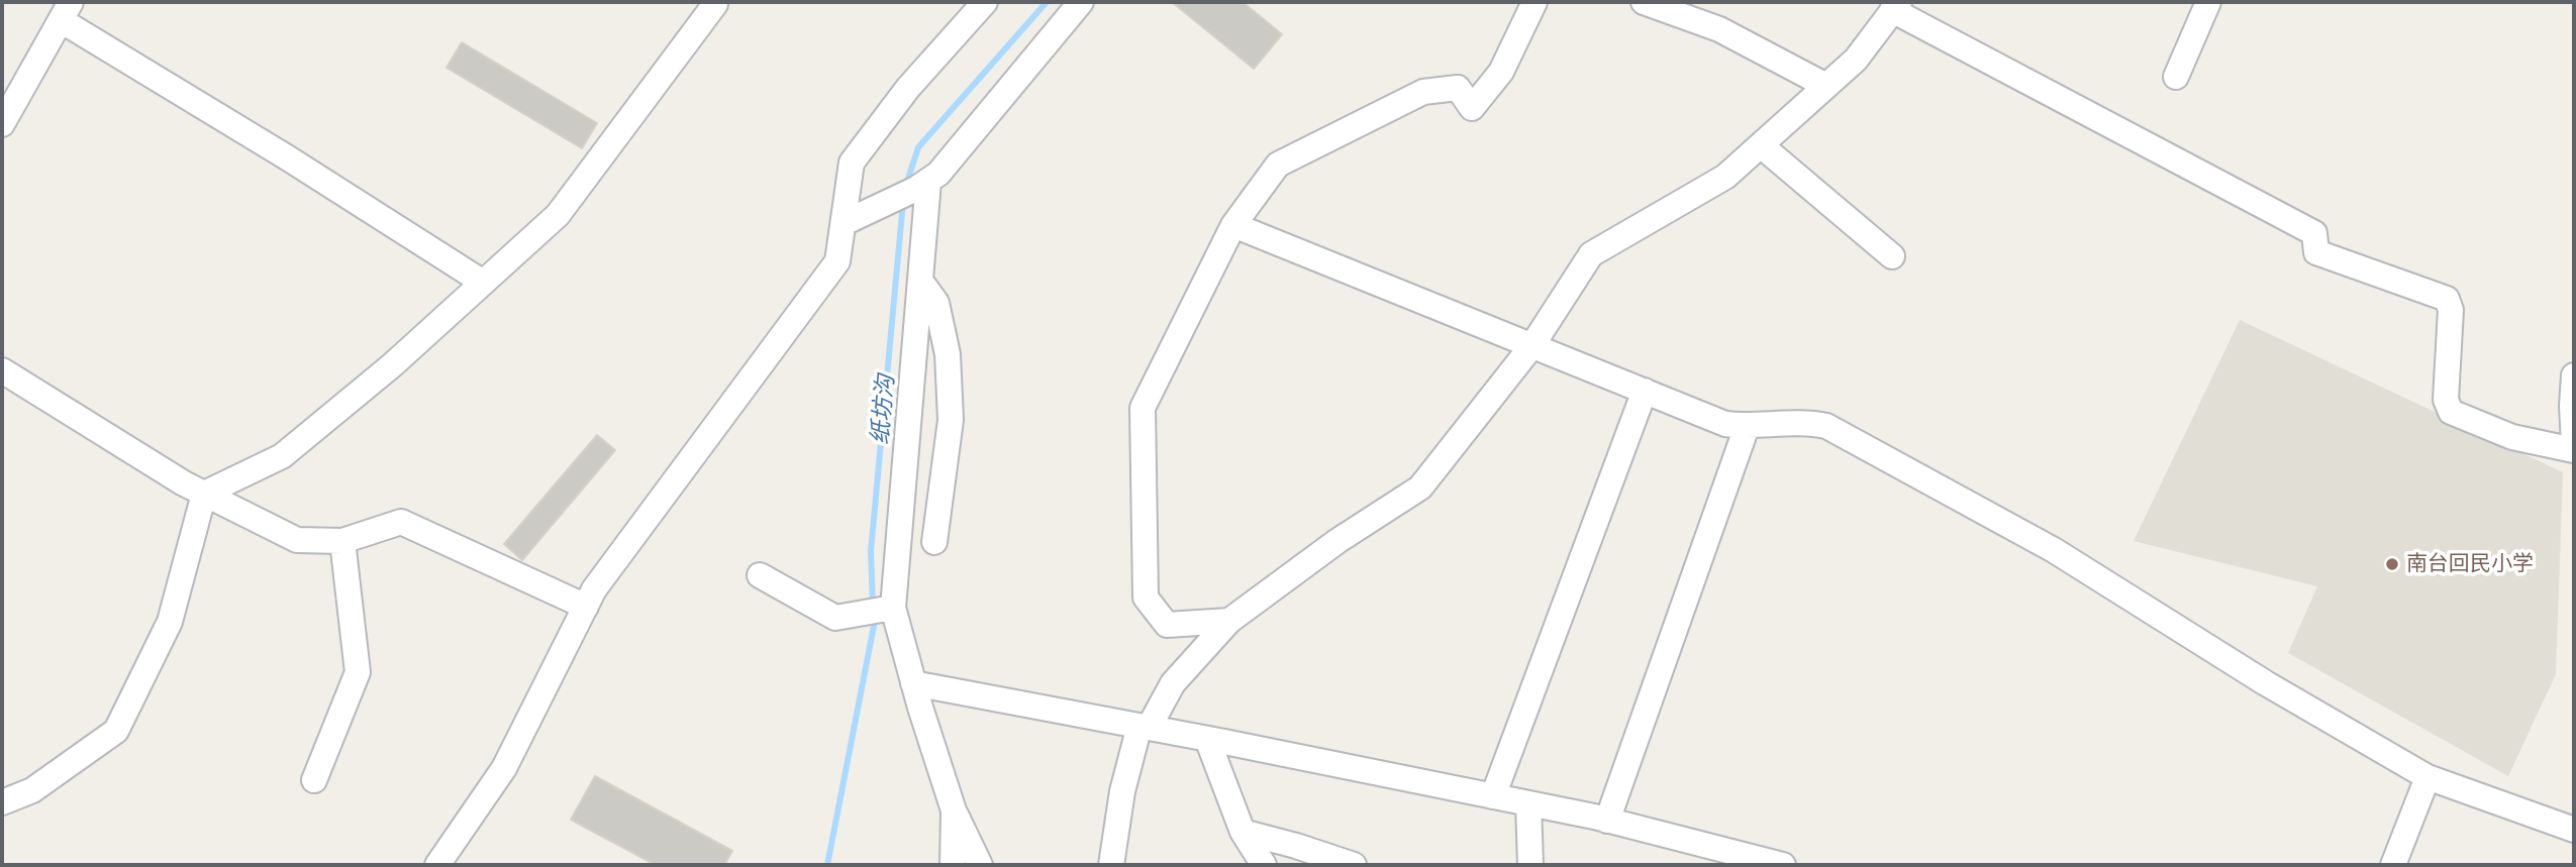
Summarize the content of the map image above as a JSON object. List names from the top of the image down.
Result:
{
  "water": ["纸坊沟"],
  "places": ["南台回民小学"]
}
